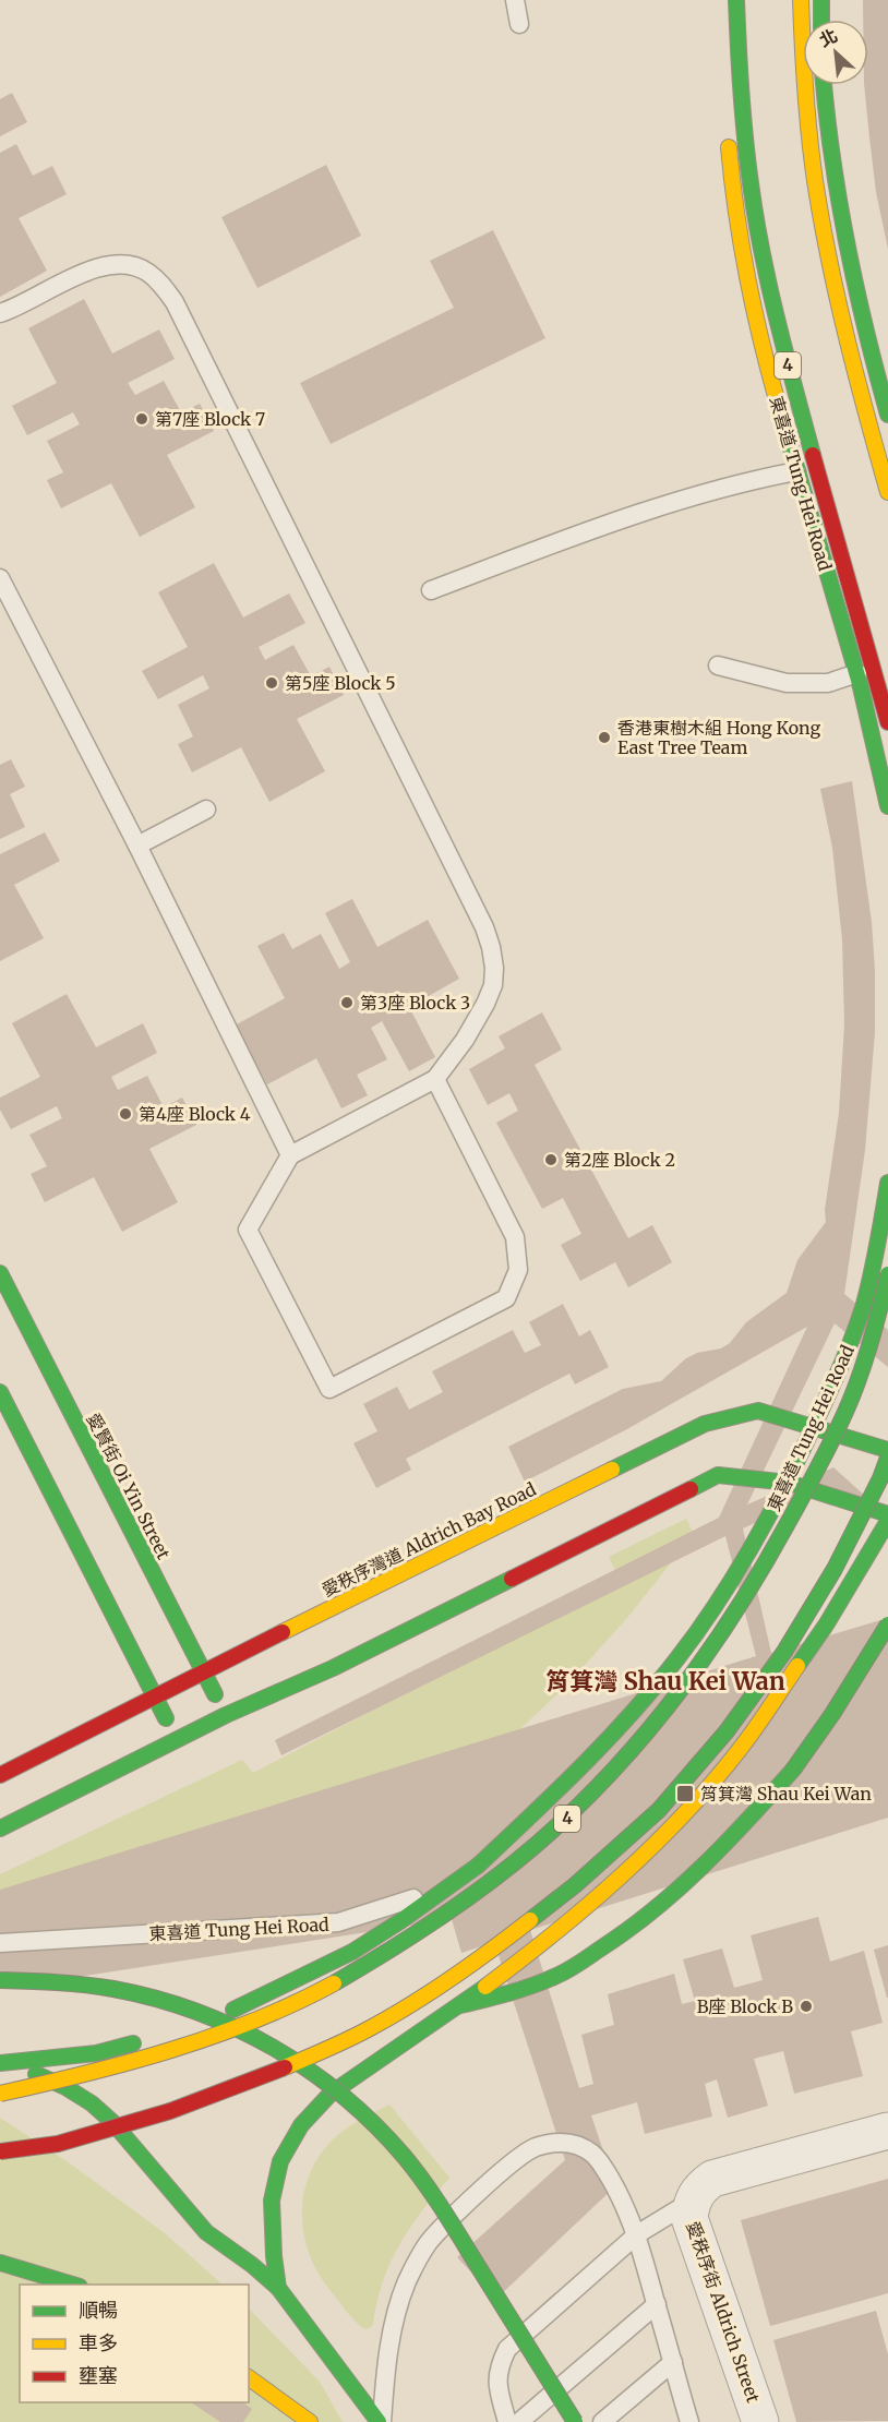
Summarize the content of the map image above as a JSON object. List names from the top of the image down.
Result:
{
  "streets": {
    "main road": [
      "4",
      "東喜道 Tung Hei Road",
      "愛賢街 Oi Yin Street",
      "愛秩序灣道 Aldrich Bay Road"
    ],
    "street": ["愛秩序街 Aldrich Street"]
  },
  "crossings": [
    ["東喜道 Tung Hei Road", "愛秩序灣道 Aldrich Bay Road"],
    ["愛賢街 Oi Yin Street", "愛秩序灣道 Aldrich Bay Road"]
  ],
  "districts": ["筲箕灣 Shau Kei Wan"],
  "places": {
    "other": [
      "第7座 Block 7",
      "第5座 Block 5",
      "香港東樹木組 Hong Kong East Tree Team",
      "第3座 Block 3",
      "第4座 Block 4",
      "第2座 Block 2",
      "B座 Block B"
    ],
    "transit": ["筲箕灣 Shau Kei Wan"]
  },
  "legend": ["順暢", "車多", "壅塞"],
  "north": "top left"
}
